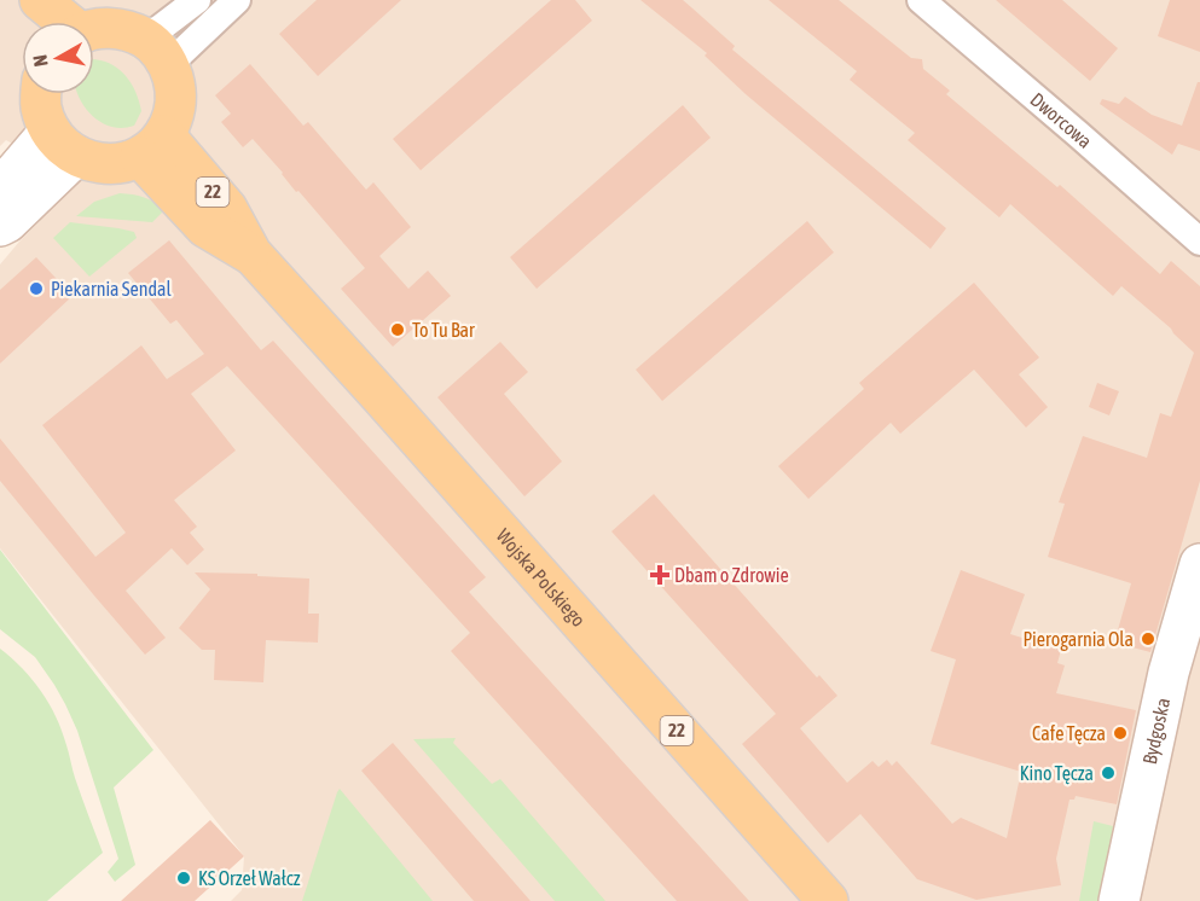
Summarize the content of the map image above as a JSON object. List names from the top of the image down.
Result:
{
  "streets": {
    "main road": ["22", "Wojska Polskiego"],
    "street": ["Dworcowa", "Bydgoska"]
  },
  "places": {
    "other": [
      "Piekarnia Sendal",
      "To Tu Bar",
      "Pierogarnia Ola",
      "Cafe Tęcza",
      "Kino Tęcza",
      "KS Orzeł Wałcz"
    ],
    "health": ["Dbam o Zdrowie"]
  },
  "north": "left"
}
